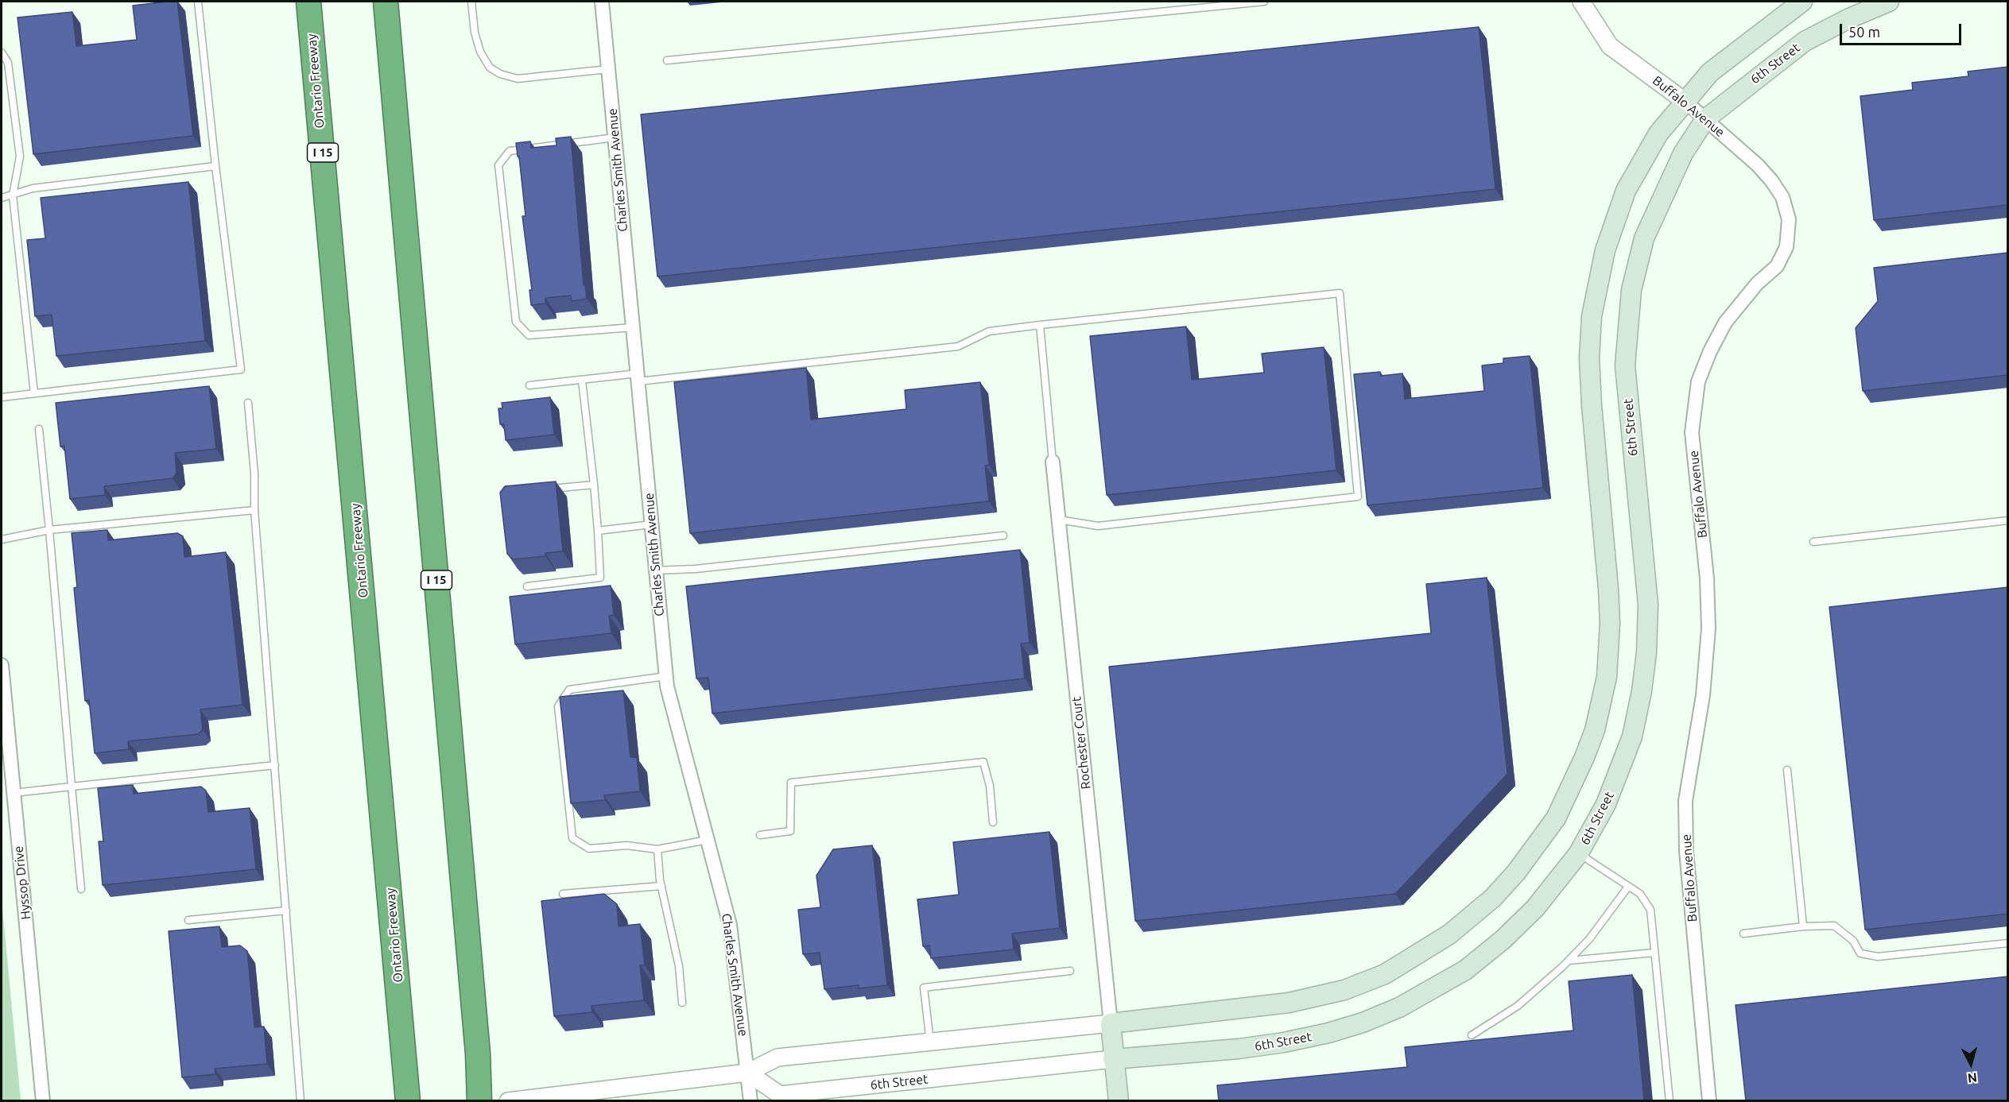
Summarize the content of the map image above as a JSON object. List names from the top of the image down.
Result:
{
  "streets": {
    "highway": ["Ontario Freeway", "I 15"],
    "main road": ["6th Street"],
    "street": [
      "Buffalo Avenue",
      "Charles Smith Avenue",
      "Rochester Court",
      "Hyssop Drive"
    ]
  },
  "crossings": [
    ["6th Street", "Buffalo Avenue"],
    ["6th Street", "Charles Smith Avenue"]
  ],
  "scale_bar": "50 m",
  "north": "bottom"
}
